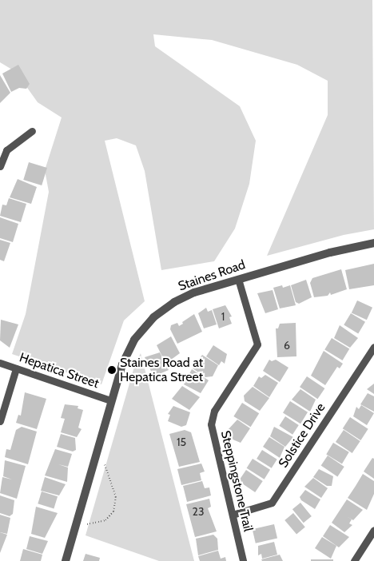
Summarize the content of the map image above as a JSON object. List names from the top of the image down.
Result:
{
  "streets": {
    "street": [
      "Staines Road",
      "Hepatica Street",
      "Solstice Drive",
      "Steppingstone Trail"
    ]
  },
  "crossings": [
    ["Staines Road", "Hepatica Street"],
    ["Staines Road", "Steppingstone Trail"],
    ["Solstice Drive", "Steppingstone Trail"]
  ],
  "places": ["Staines Road at Hepatica Street"],
  "house_numbers": [
    "1",
    "6",
    "15",
    "23"
  ]
}
